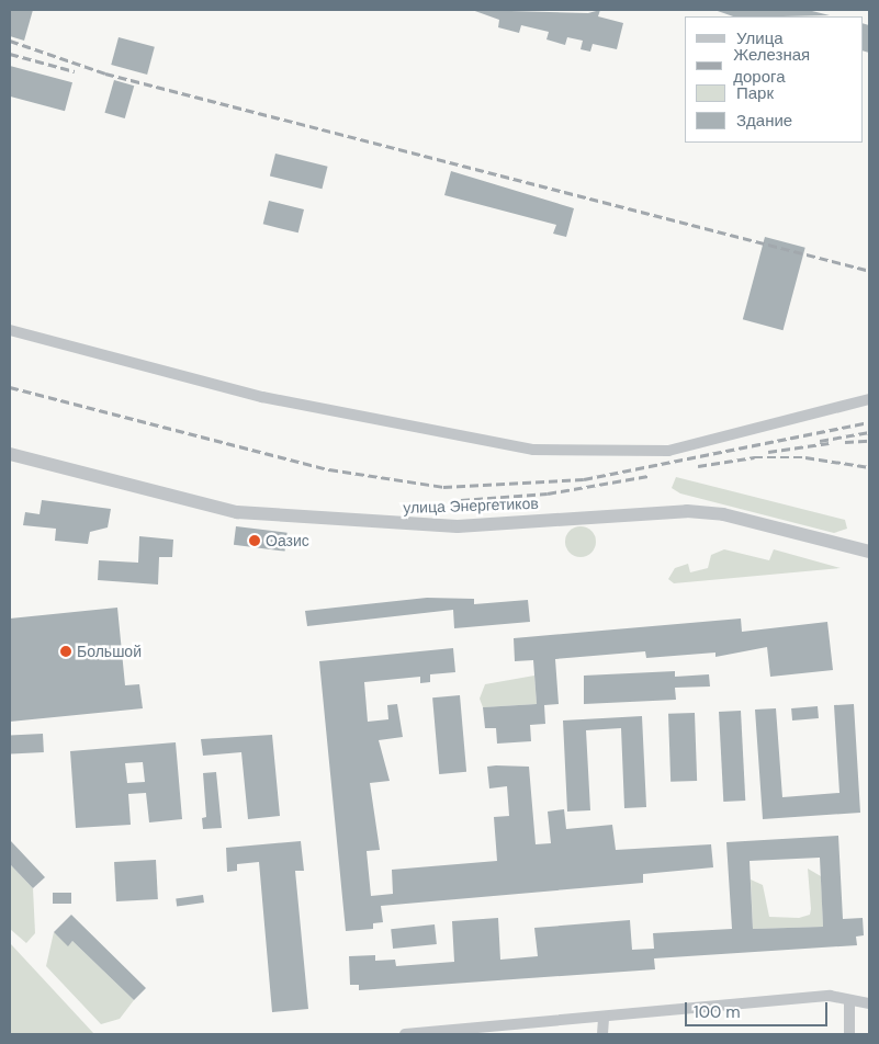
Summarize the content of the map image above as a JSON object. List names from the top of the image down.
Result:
{
  "streets": {
    "street": ["улица Энергетиков"]
  },
  "places": ["Оазис", "Большой"],
  "legend": [
    "Улица",
    "Железная дорога",
    "Парк",
    "Здание"
  ],
  "scale_bar": "100 m"
}
